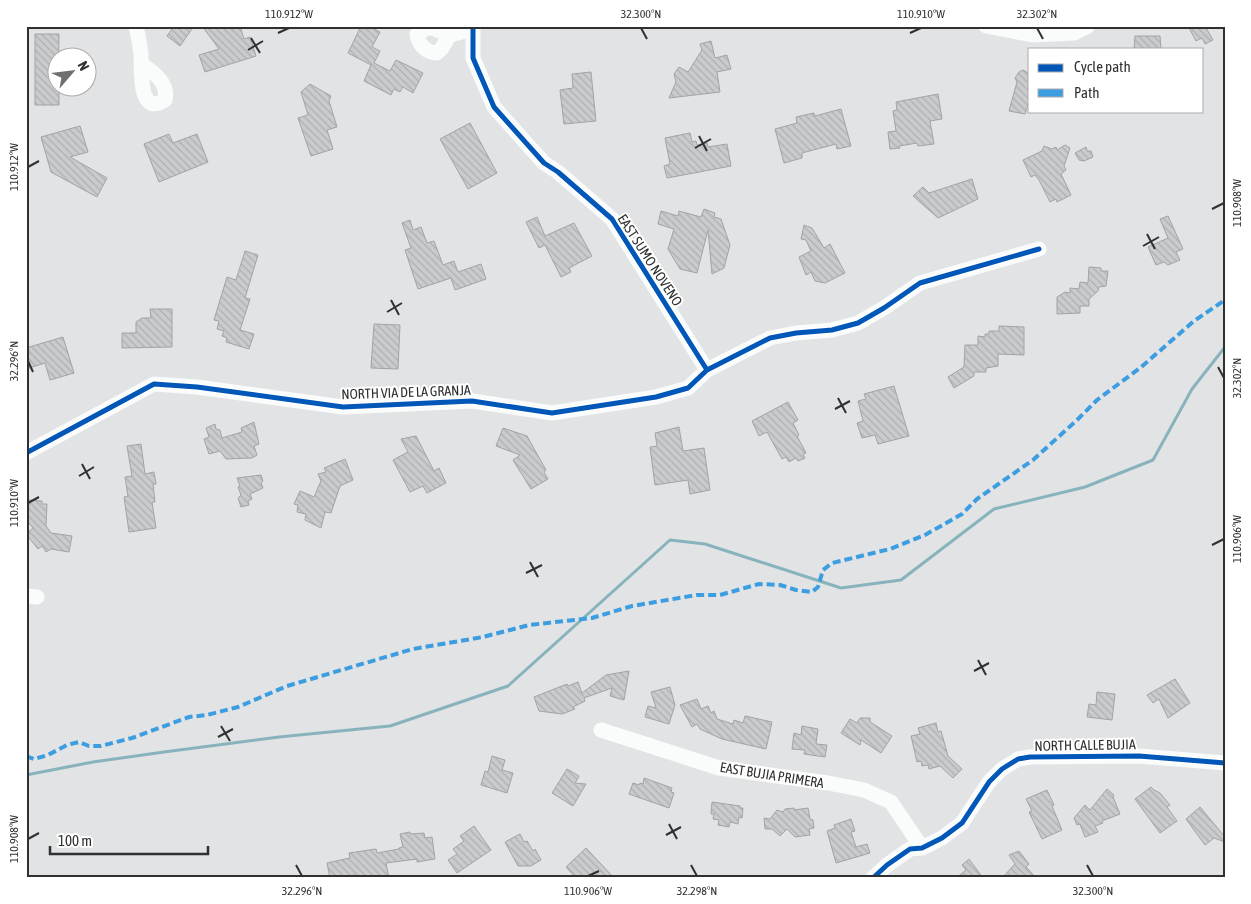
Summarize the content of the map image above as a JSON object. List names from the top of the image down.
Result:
{
  "streets": {
    "street": [
      "EAST SUMO NOVENO",
      "NORTH VIA DE LA GRANJA",
      "NORTH CALLE BUJIA",
      "EAST BUJIA PRIMERA"
    ]
  },
  "crossings": [
    ["EAST SUMO NOVENO", "NORTH VIA DE LA GRANJA"],
    ["NORTH CALLE BUJIA", "EAST BUJIA PRIMERA"]
  ],
  "legend": ["Cycle path", "Path"],
  "scale_bar": "100 m",
  "north": "top right",
  "coordinates": [
    "110.912°W",
    "32.300°N",
    "110.910°W",
    "32.302°N",
    "110.908°W",
    "32.296°N",
    "110.906°W",
    "32.298°N"
  ]
}
